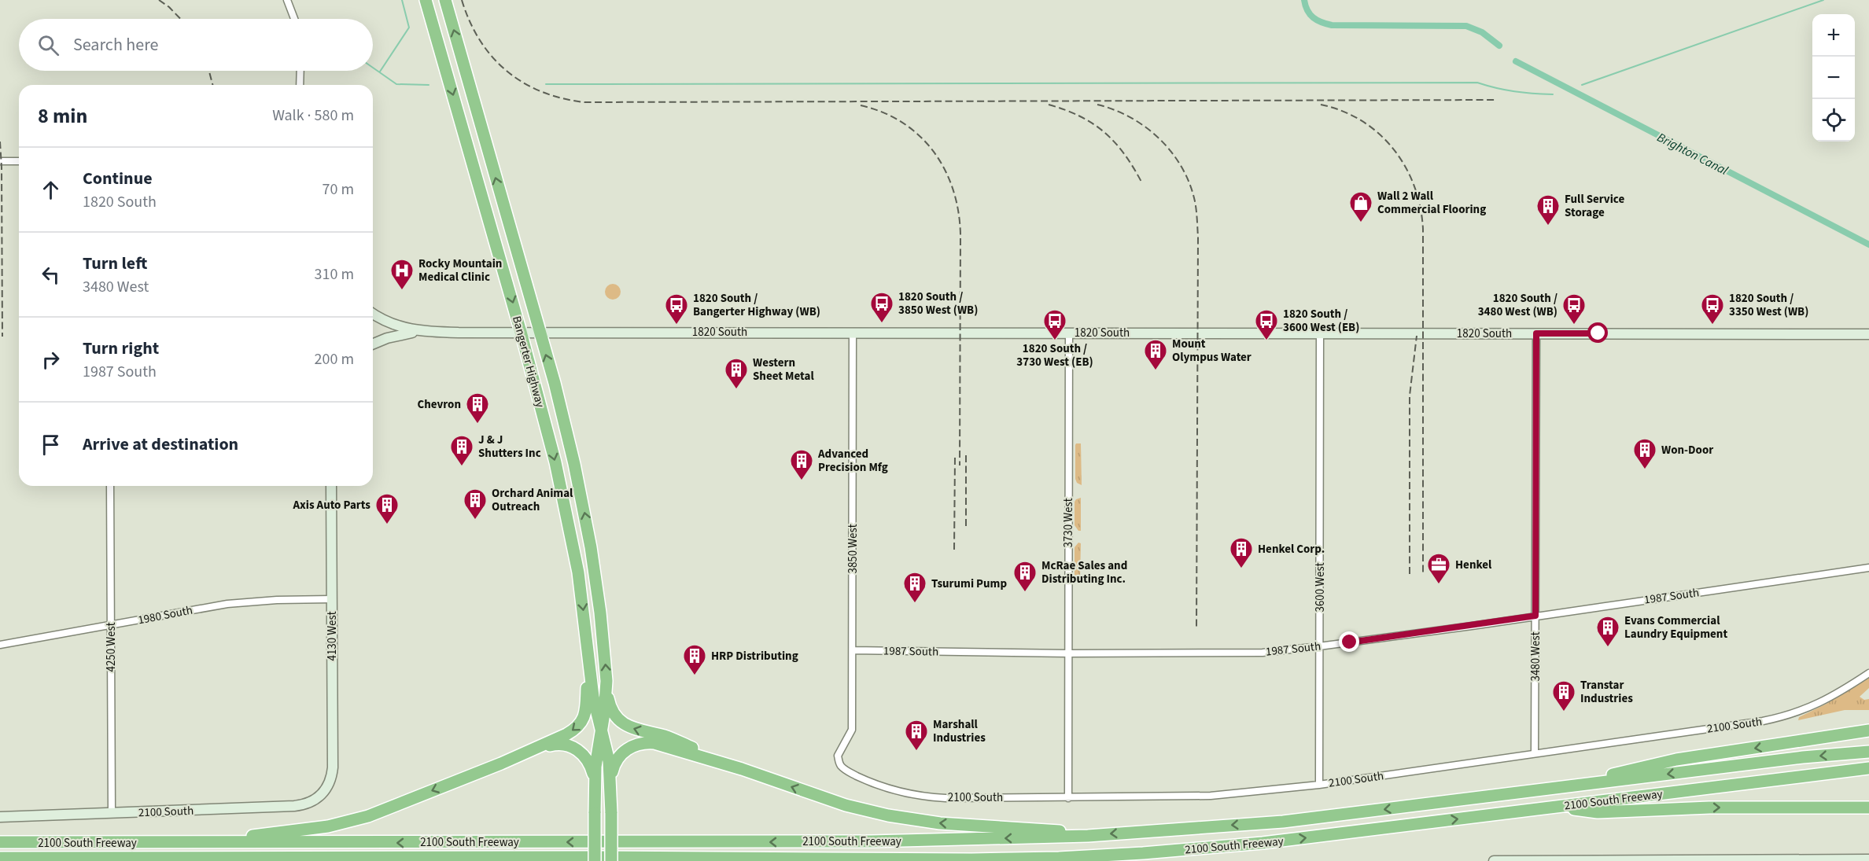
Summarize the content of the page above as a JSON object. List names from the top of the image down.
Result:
{
  "streets": {
    "highway": ["Bangerter Highway", "2100 South Freeway"],
    "street": [
      "1820 South",
      "3730 West",
      "3850 West",
      "3600 West",
      "1987 South",
      "1980 South",
      "4130 West",
      "4250 West",
      "3480 West",
      "2100 South"
    ]
  },
  "crossings": [
    ["1820 South", "Bangerter Highway"],
    ["1820 South", "3730 West"],
    ["1820 South", "3850 West"],
    ["1820 South", "3600 West"],
    ["1820 South", "3480 West"],
    ["3730 West", "1987 South"],
    ["3730 West", "2100 South"],
    ["3850 West", "1987 South"],
    ["3850 West", "2100 South"],
    ["3600 West", "1987 South"],
    ["3600 West", "2100 South"],
    ["1987 South", "3480 West"],
    ["1980 South", "4130 West"],
    ["1980 South", "4250 West"],
    ["4130 West", "2100 South"],
    ["4250 West", "2100 South"],
    ["3480 West", "2100 South"]
  ],
  "water": ["Brighton Canal"],
  "places": {
    "shop": ["Wall 2 Wall Commercial Flooring"],
    "building": [
      "Full Service Storage",
      "Mount Olympus Water",
      "Western Sheet Metal",
      "Chevron",
      "J & J Shutters Inc",
      "Won-Door",
      "Advanced Precision Mfg",
      "Orchard Animal Outreach",
      "Axis Auto Parts",
      "Henkel Corp.",
      "McRae Sales and Distributing Inc.",
      "Tsurumi Pump",
      "Evans Commercial Laundry Equipment",
      "HRP Distributing",
      "Transtar Industries",
      "Marshall Industries"
    ],
    "hospital": ["Rocky Mountain Medical Clinic"],
    "bus stop": [
      "1820 South / 3850 West (WB)",
      "1820 South / Bangerter Highway (WB)",
      "1820 South / 3480 West (WB)",
      "1820 South / 3350 West (WB)",
      "1820 South / 3730 West (EB)",
      "1820 South / 3600 West (EB)"
    ],
    "office": ["Henkel"]
  },
  "page": {
    "map_buttons": ["+", "−"],
    "search": "Search here",
    "heading": ["8 min", "Walk · 580 m"],
    "list": [
      ["Continue", "1820 South", "70 m"],
      ["Turn left", "3480 West", "310 m"],
      ["Turn right", "1987 South", "200 m"],
      "Arrive at destination"
    ]
  }
}
